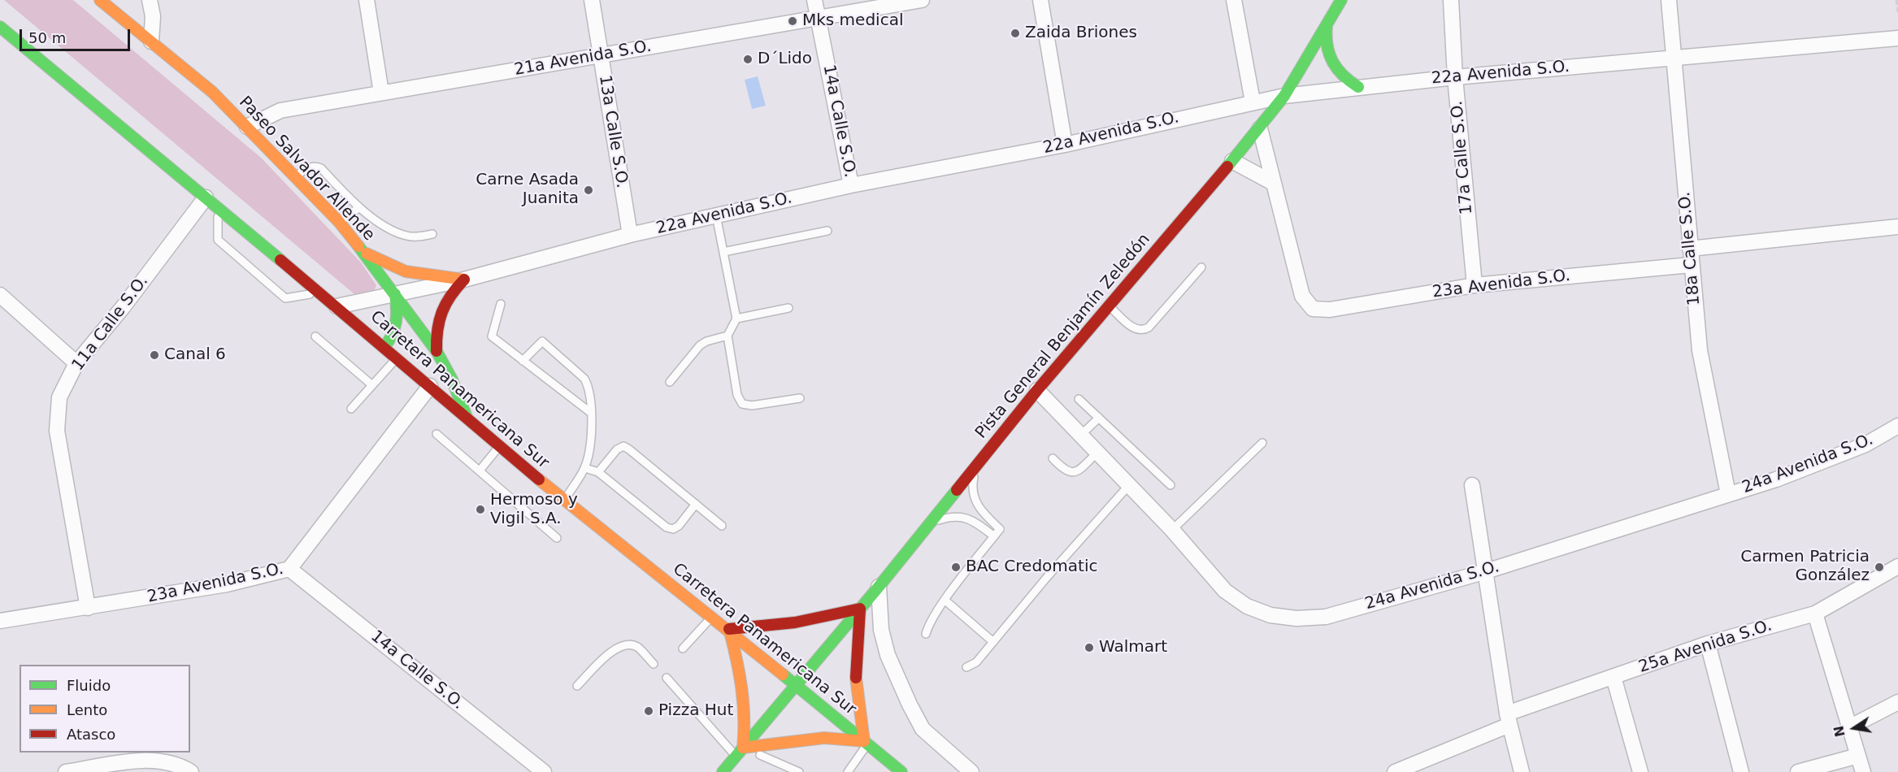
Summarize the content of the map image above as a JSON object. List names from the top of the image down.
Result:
{
  "streets": {
    "main road": ["Paseo Salvador Allende", "Pista General Benjamín Zeledón", "Carretera Panamericana Sur"],
    "street": [
      "21a Avenida S.O.",
      "22a Avenida S.O.",
      "14a Calle S.O.",
      "13a Calle S.O.",
      "17a Calle S.O.",
      "18a Calle S.O.",
      "23a Avenida S.O.",
      "11a Calle S.O.",
      "24a Avenida S.O.",
      "25a Avenida S.O."
    ]
  },
  "crossings": [
    ["21a Avenida S.O.", "14a Calle S.O."],
    ["21a Avenida S.O.", "13a Calle S.O."],
    ["21a Avenida S.O.", "Paseo Salvador Allende"],
    ["22a Avenida S.O.", "14a Calle S.O."],
    ["22a Avenida S.O.", "13a Calle S.O."],
    ["22a Avenida S.O.", "17a Calle S.O."],
    ["22a Avenida S.O.", "Paseo Salvador Allende"],
    ["22a Avenida S.O.", "18a Calle S.O."],
    ["22a Avenida S.O.", "Pista General Benjamín Zeledón"],
    ["22a Avenida S.O.", "Carretera Panamericana Sur"],
    ["14a Calle S.O.", "23a Avenida S.O."],
    ["17a Calle S.O.", "23a Avenida S.O."],
    ["Paseo Salvador Allende", "Carretera Panamericana Sur"],
    ["18a Calle S.O.", "23a Avenida S.O."],
    ["18a Calle S.O.", "24a Avenida S.O."],
    ["23a Avenida S.O.", "11a Calle S.O."],
    ["23a Avenida S.O.", "Carretera Panamericana Sur"],
    ["11a Calle S.O.", "Carretera Panamericana Sur"],
    ["Pista General Benjamín Zeledón", "Carretera Panamericana Sur"],
    ["Pista General Benjamín Zeledón", "24a Avenida S.O."]
  ],
  "places": [
    "Mks medical",
    "Zaida Briones",
    "D´Lido",
    "Carne Asada Juanita",
    "Canal 6",
    "Hermoso y Vigil S.A.",
    "BAC Credomatic",
    "Carmen Patricia González",
    "Walmart",
    "Pizza Hut"
  ],
  "legend": ["Fluido", "Lento", "Atasco"],
  "scale_bar": "50 m",
  "north": "left"
}
